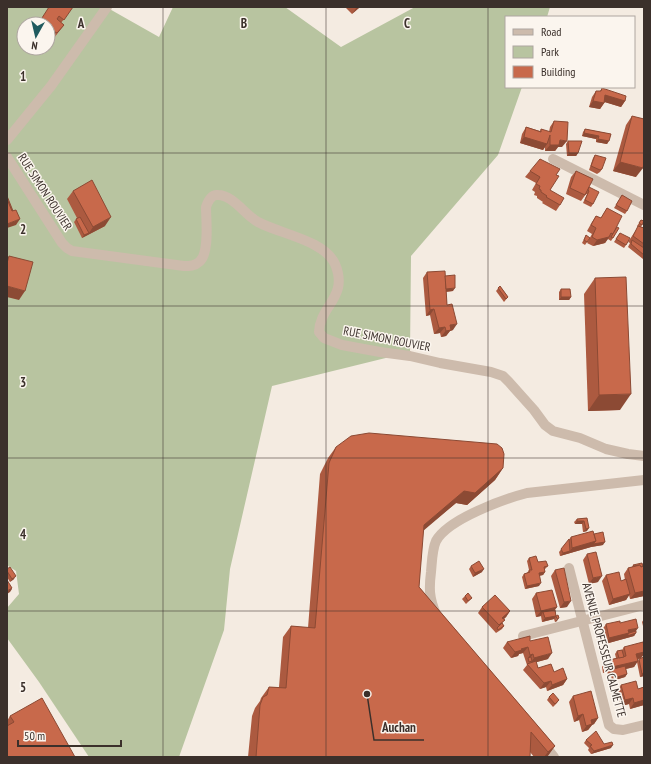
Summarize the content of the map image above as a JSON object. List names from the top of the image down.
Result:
{
  "streets": {
    "street": ["RUE SIMON ROUVIER", "AVENUE PROFESSEUR CALMETTE"]
  },
  "places": ["Auchan"],
  "legend": ["Road", "Park", "Building"],
  "scale_bar": "50 m",
  "north": "bottom",
  "grid": {
    "columns": ["A", "B", "C"],
    "rows": [
      "1",
      "2",
      "3",
      "4",
      "5"
    ]
  }
}
